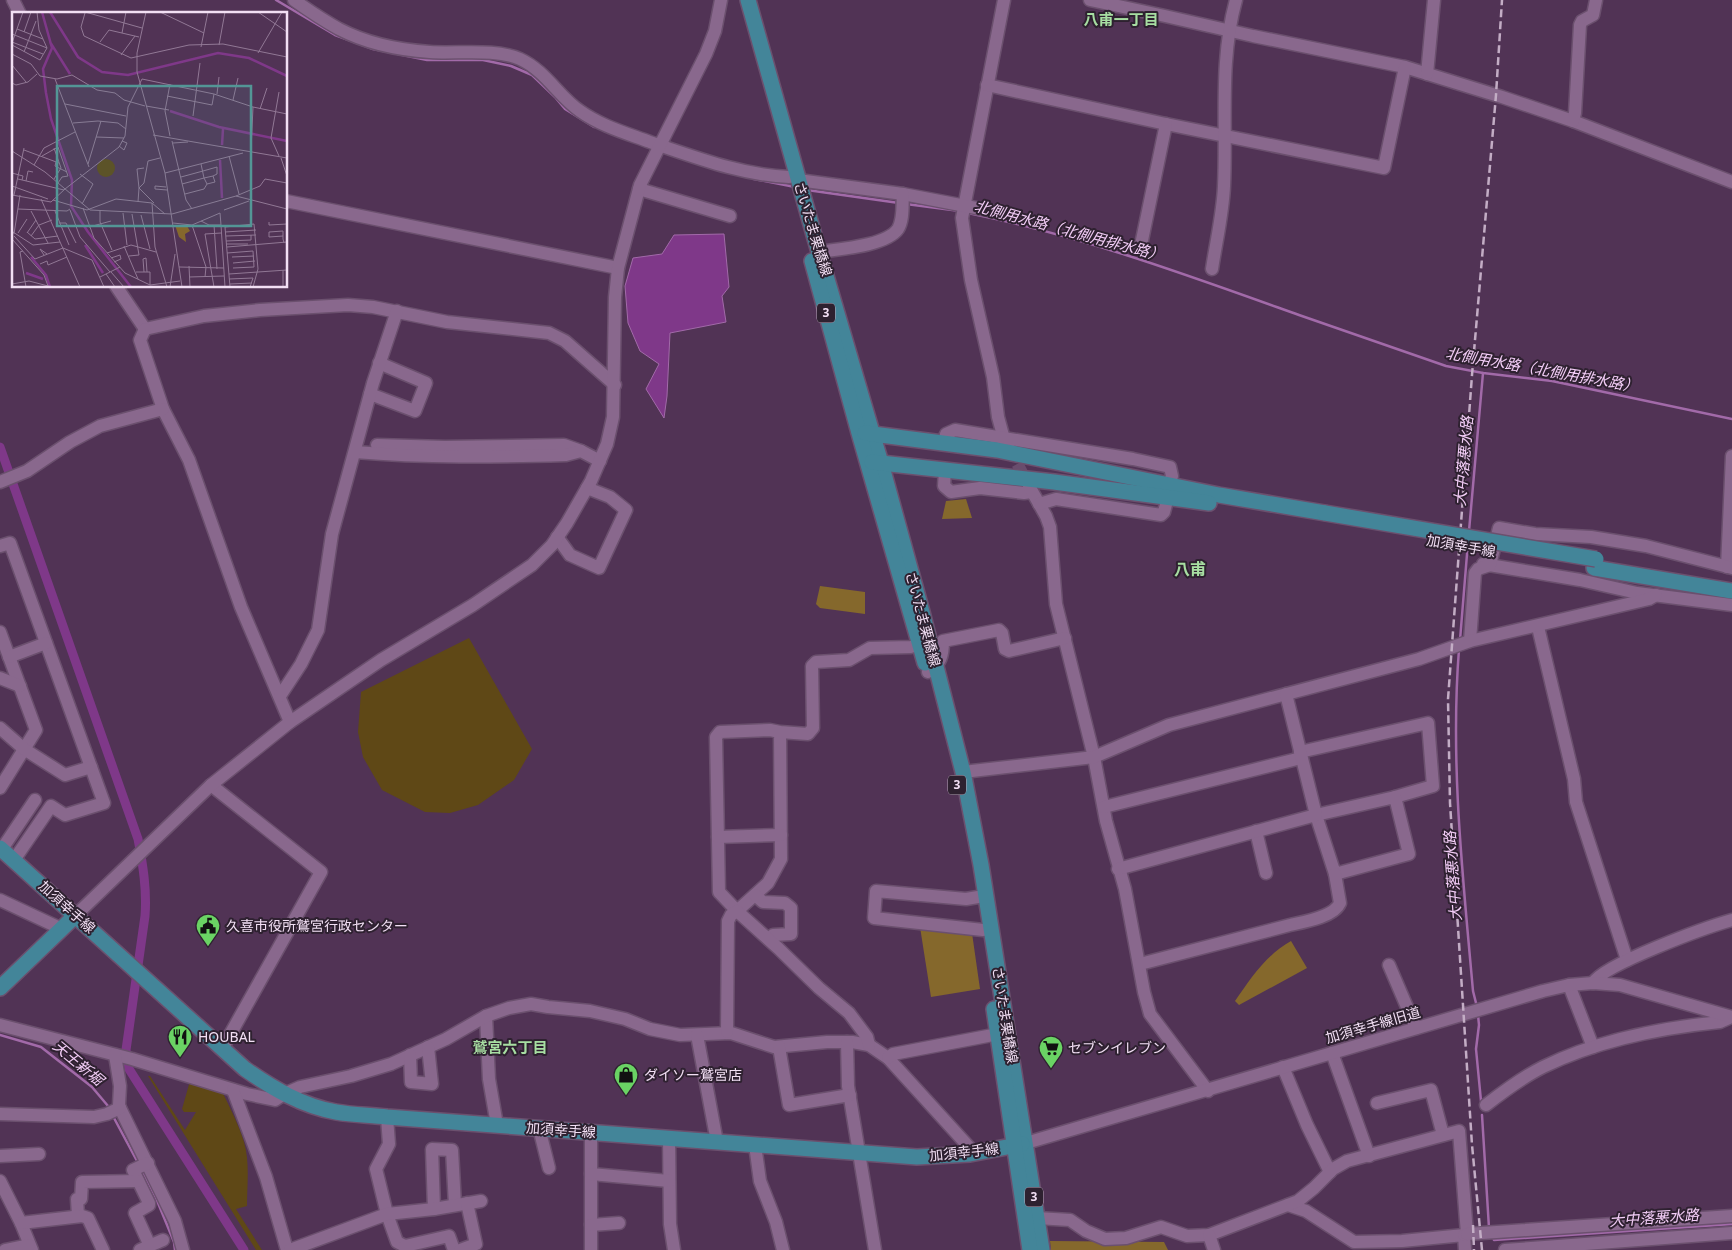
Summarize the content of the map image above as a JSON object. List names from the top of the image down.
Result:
{
  "streets": {
    "main road": ["さいたま栗橋線", "3", "加須幸手線"],
    "street": ["加須幸手線旧道"]
  },
  "crossings": [
    ["さいたま栗橋線", "加須幸手線"],
    ["さいたま栗橋線", "加須幸手線旧道"],
    ["加須幸手線", "加須幸手線旧道"]
  ],
  "districts": ["八甫一丁目", "八甫", "鷲宮六丁目"],
  "water": ["北側用水路（北側用排水路）", "大中落悪水路", "天王新堀"],
  "places": {
    "public building": ["久喜市役所鷲宮行政センター"],
    "restaurant": ["HOUBAL"],
    "supermarket": ["セブンイレブン"],
    "shop": ["ダイソー鷲宮店"]
  }
}
